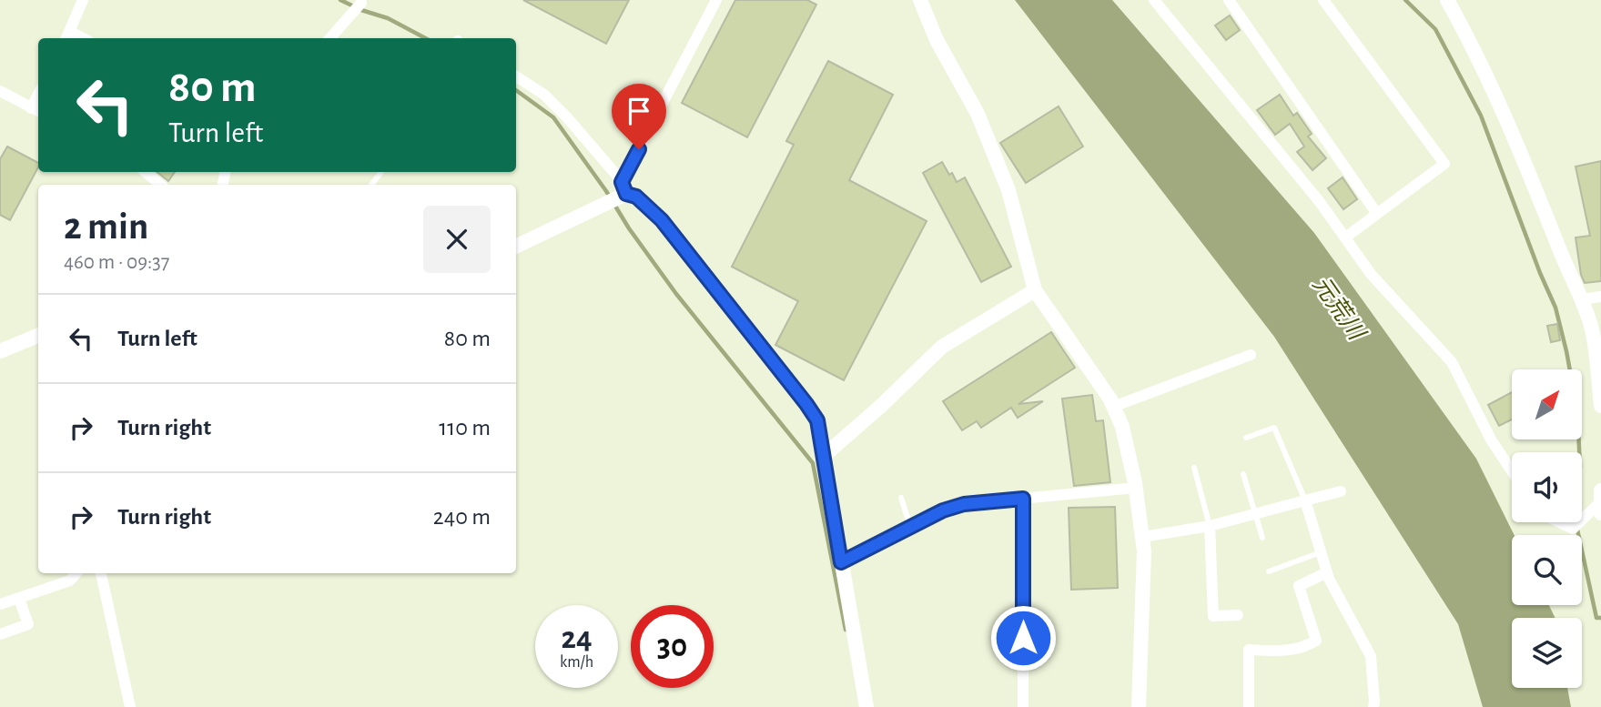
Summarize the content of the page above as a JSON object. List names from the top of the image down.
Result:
{
  "water": ["元荒川"],
  "north": "top right",
  "page": {
    "turn": ["80 m", "Turn left"],
    "heading": ["2 min", "460 m · 09:37"],
    "list": [
      {
        "name": "Turn left",
        "value": "80 m"
      },
      {
        "name": "Turn right",
        "value": "110 m"
      },
      {
        "name": "Turn right",
        "value": "240 m"
      }
    ],
    "speed": "24 km/h",
    "limit": "30"
  }
}
